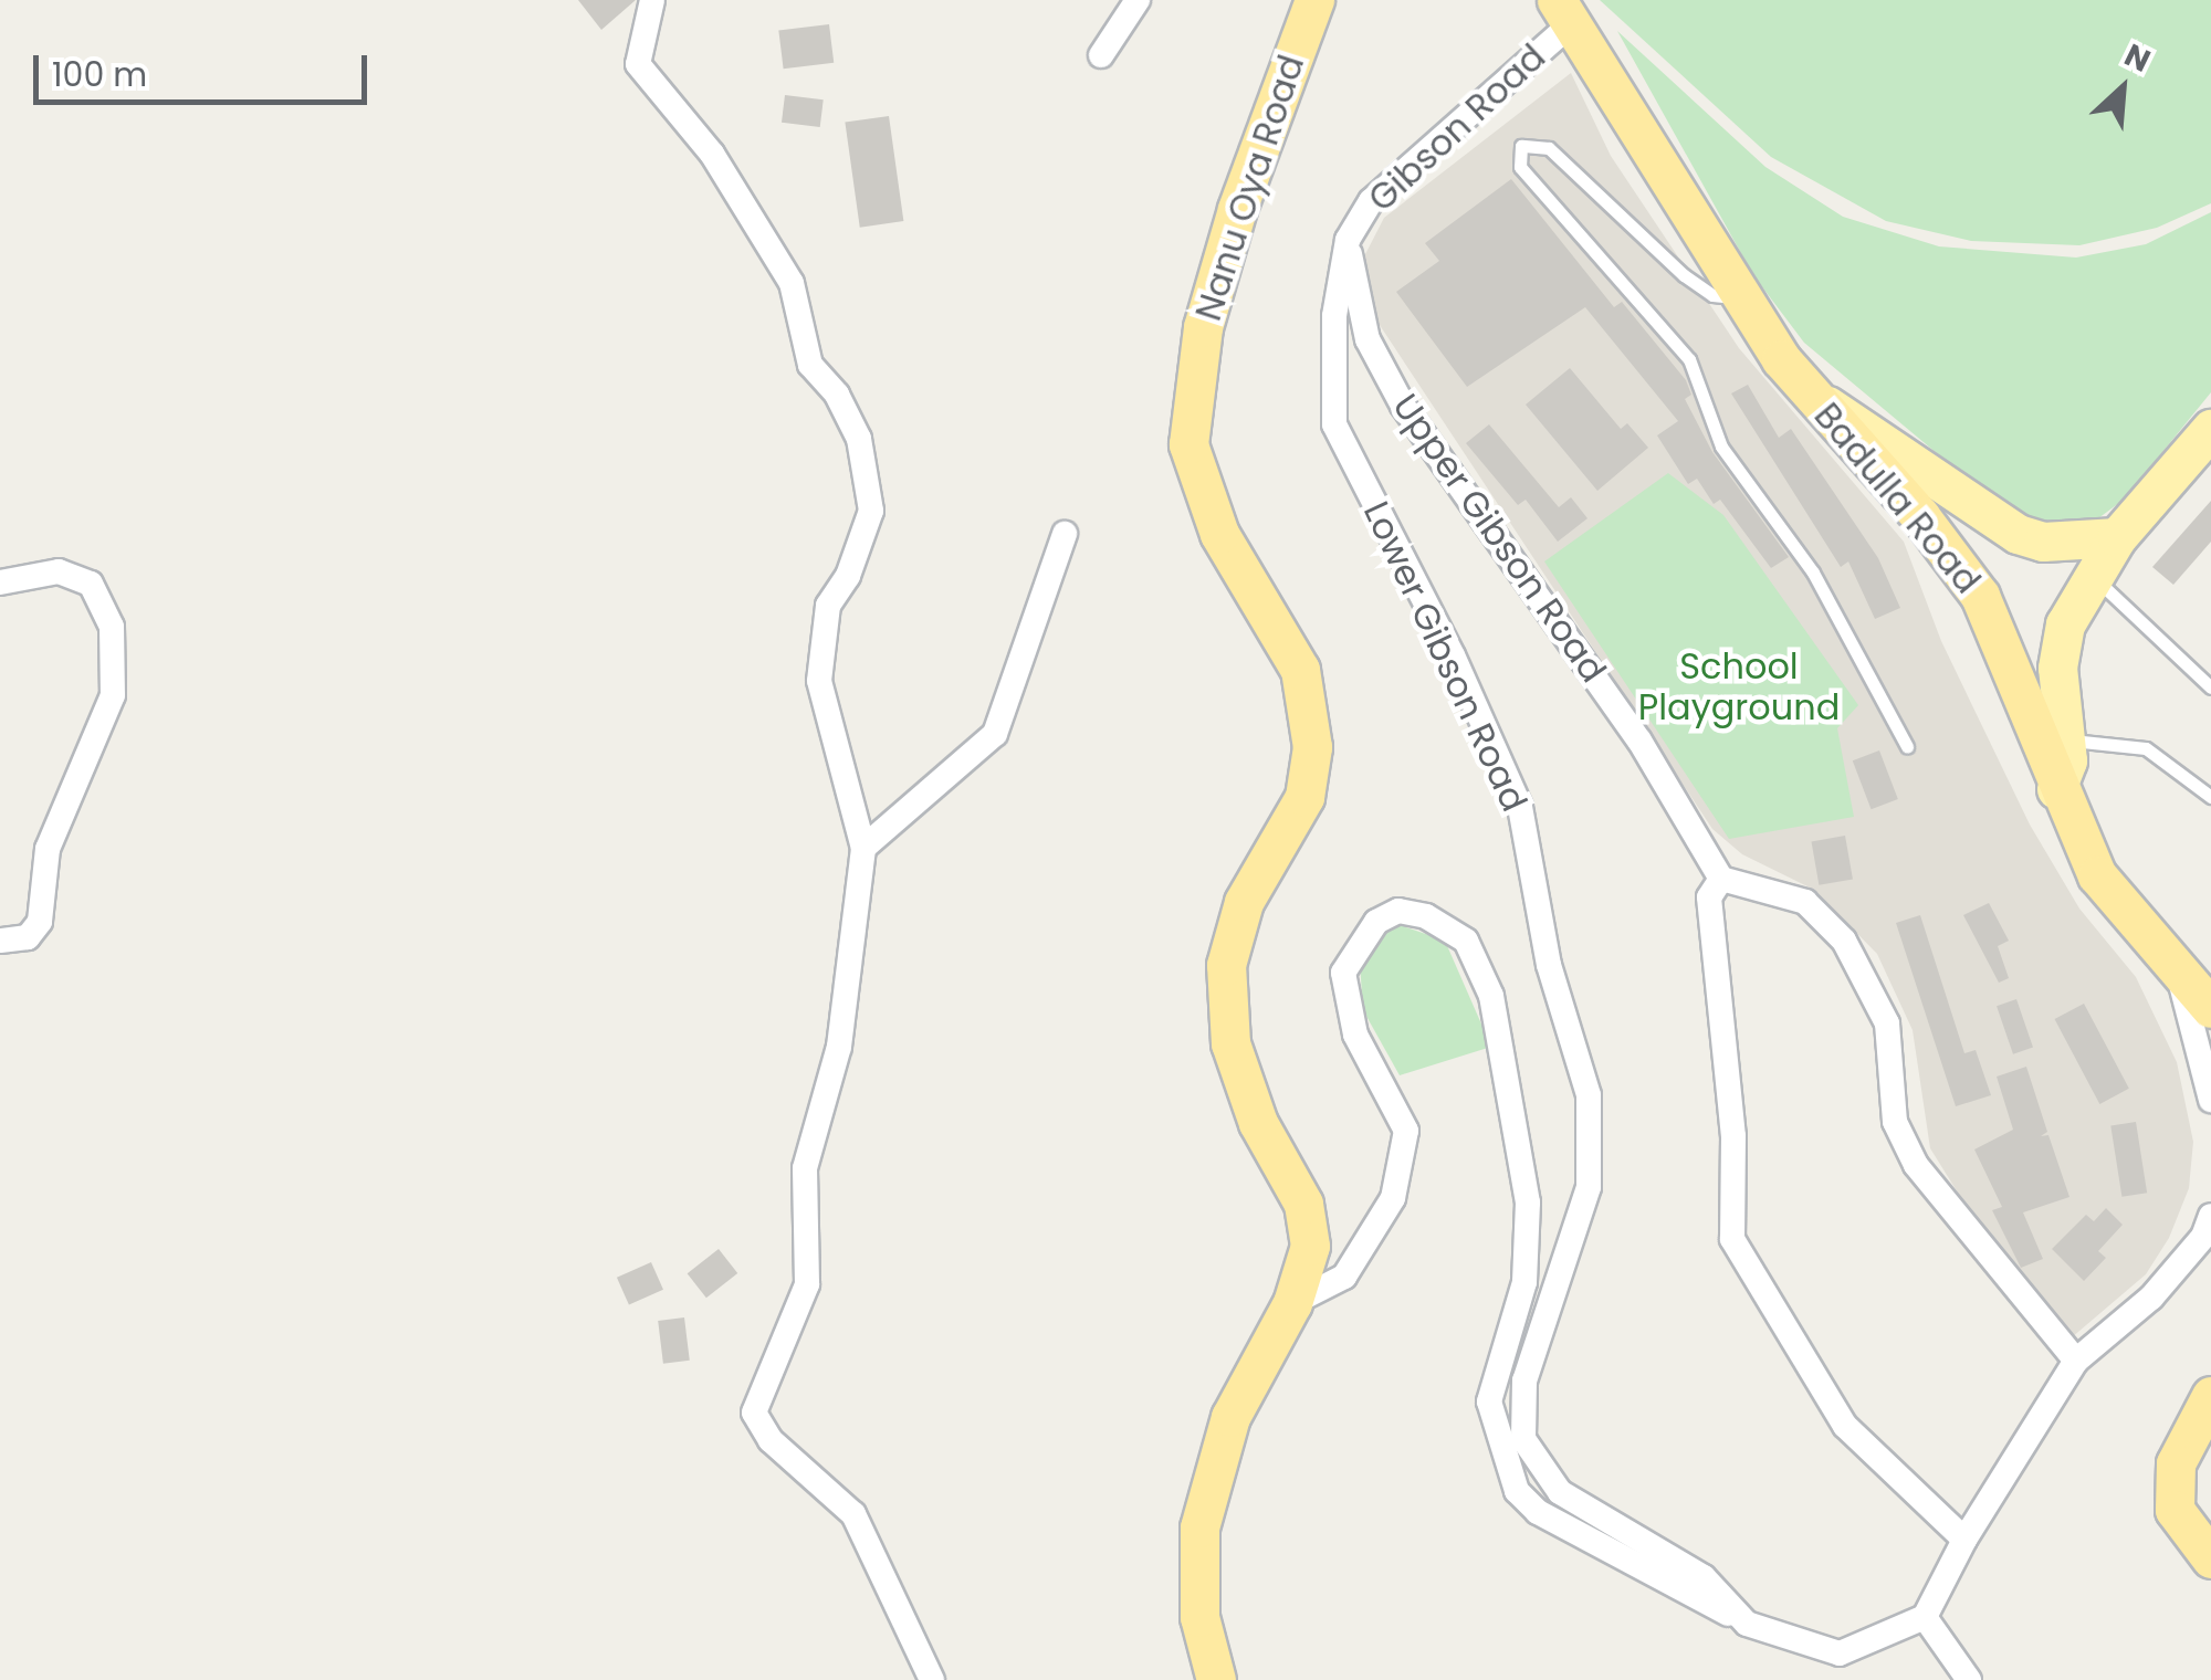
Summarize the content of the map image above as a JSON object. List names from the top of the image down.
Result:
{
  "streets": {
    "highway": ["Nanu Oya Road", "Badulla Road"],
    "street": ["Gibson Road", "Upper Gibson Road", "Lower Gibson Road"]
  },
  "crossings": [
    ["Gibson Road", "Badulla Road"],
    ["Gibson Road", "Upper Gibson Road"],
    ["Gibson Road", "Lower Gibson Road"],
    ["Upper Gibson Road", "Lower Gibson Road"]
  ],
  "parks": ["School Playground"],
  "scale_bar": "100 m",
  "north": "top right"
}
